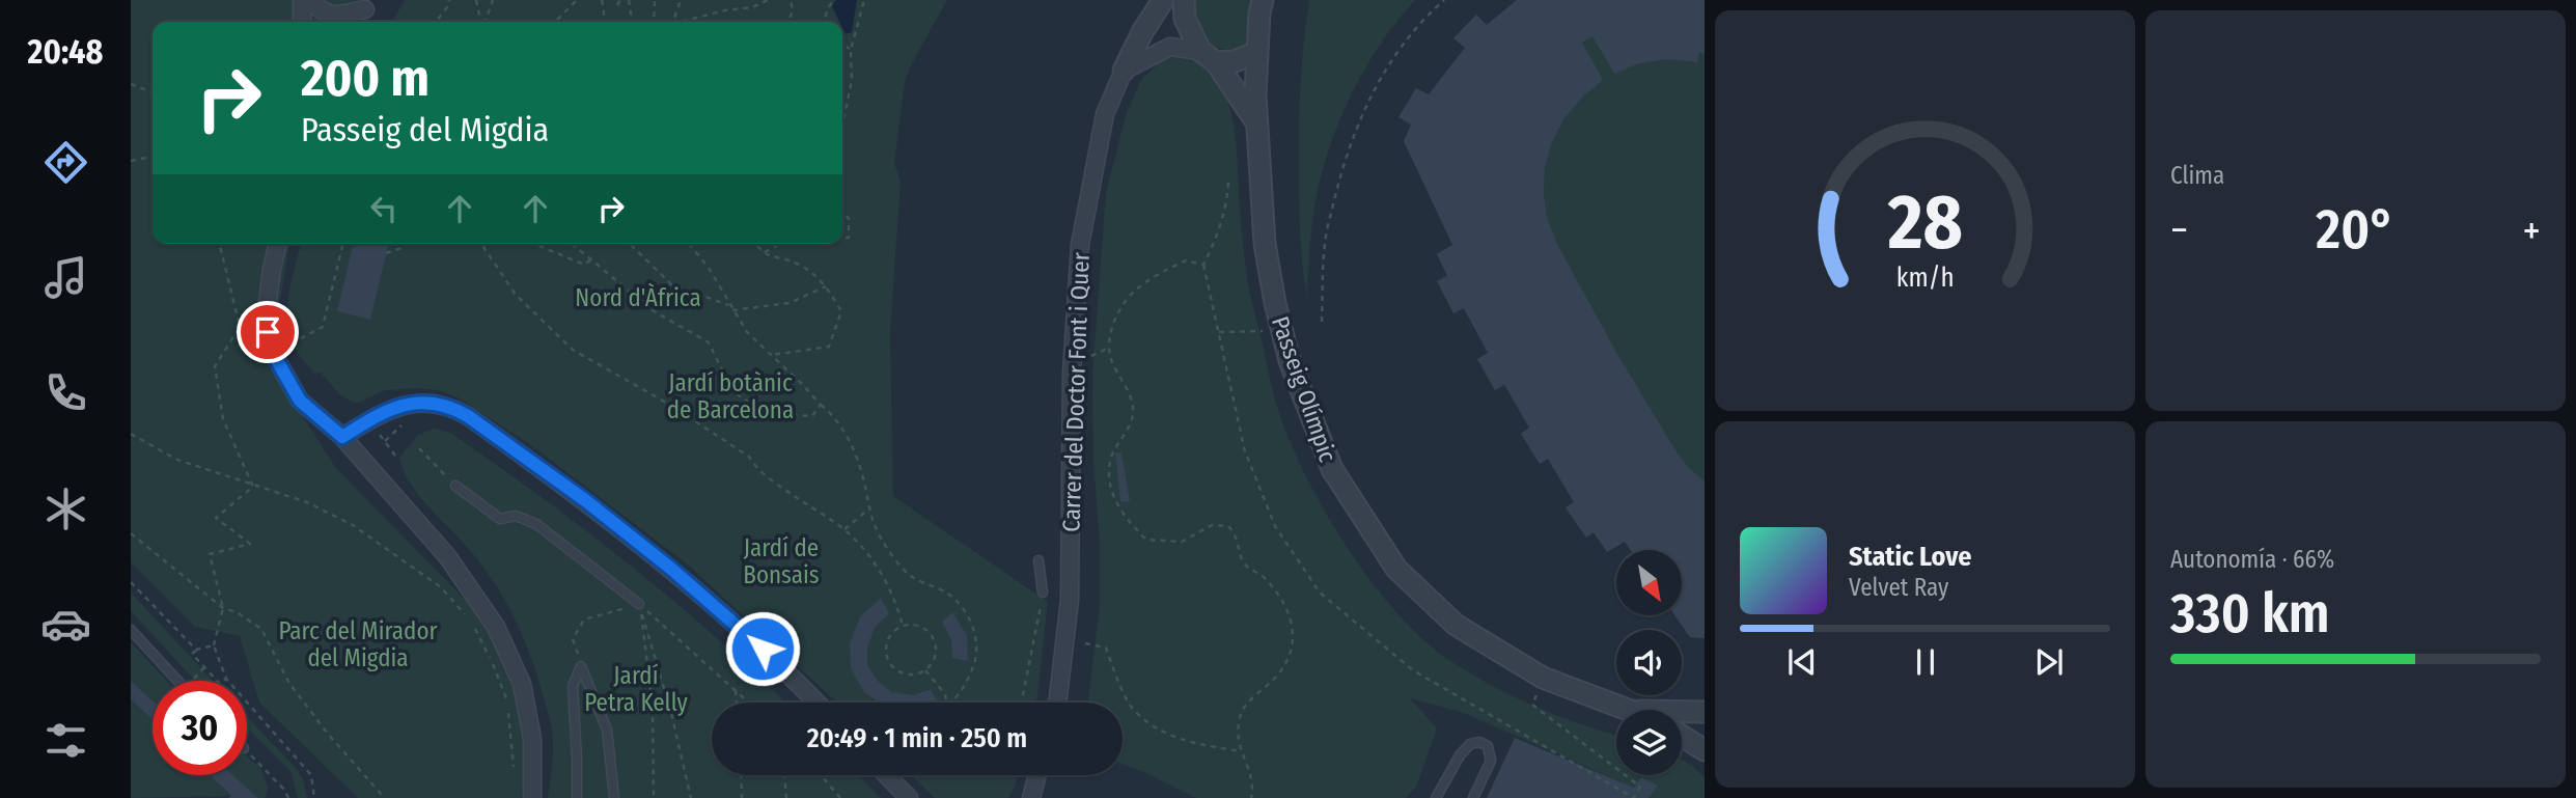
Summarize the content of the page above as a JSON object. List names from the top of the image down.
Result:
{
  "streets": {
    "street": ["Passeig Olímpic", "Carrer del Doctor Font i Quer"]
  },
  "parks": [
    "Nord d'Àfrica",
    "Jardí botànic de Barcelona",
    "Jardí de Bonsais",
    "Parc del Mirador del Migdia",
    "Jardí Petra Kelly"
  ],
  "north": "bottom right",
  "page": {
    "tabs": "20:48",
    "tile": [
      "Clima",
      ["Autonomía · 66%", "330 km"]
    ],
    "turn": ["200 m", "Passeig del Migdia"],
    "heat": ["−", "20°", "+"],
    "song": ["Static Love", "Velvet Ray"],
    "limit": "30",
    "trip": "20:49 · 1 min · 250 m",
    "gauge": ["28", "km/h"]
  }
}
